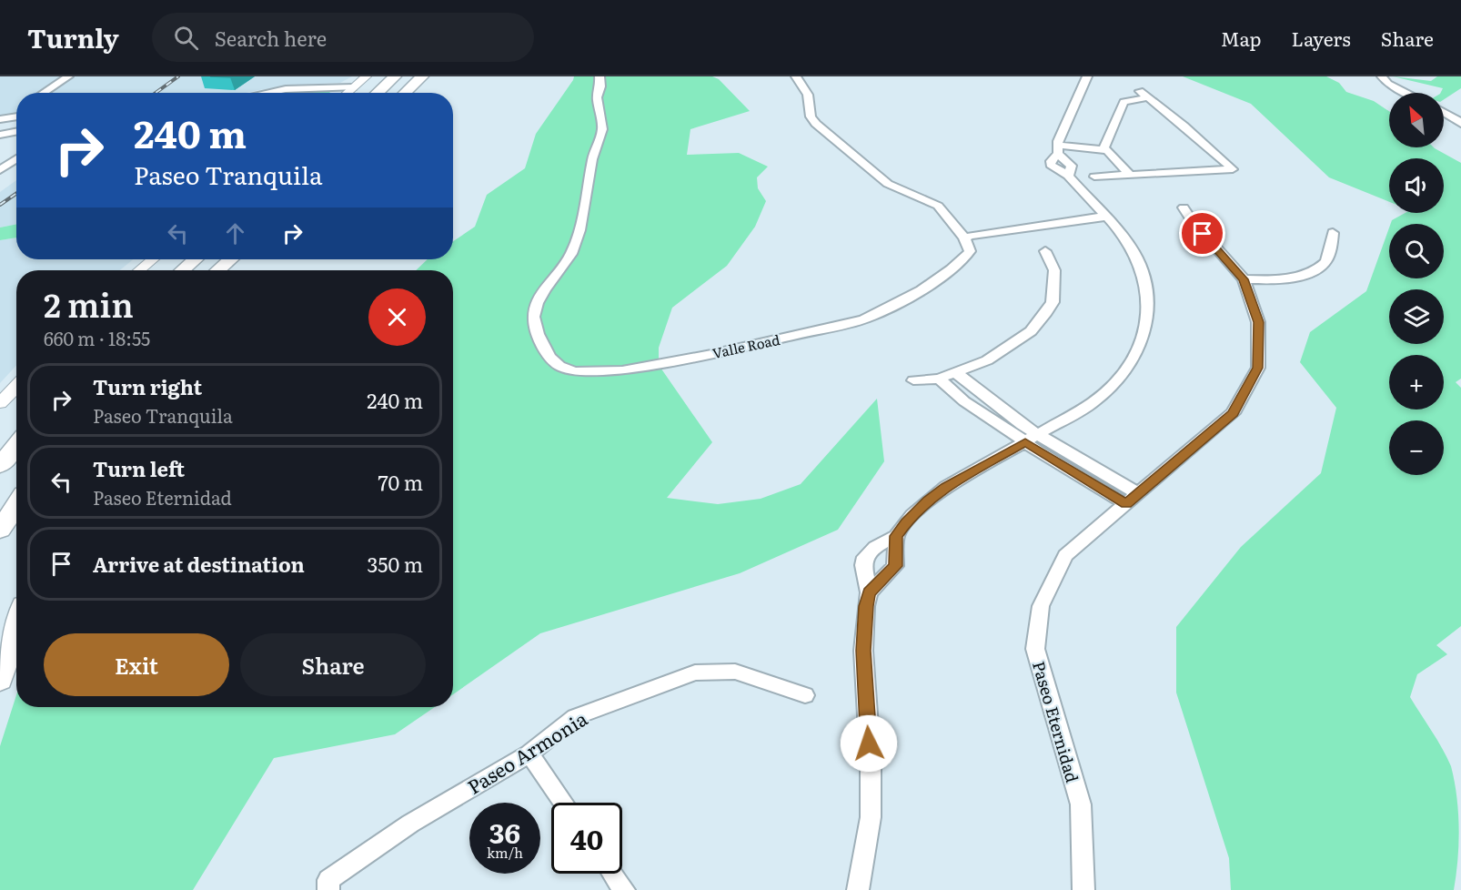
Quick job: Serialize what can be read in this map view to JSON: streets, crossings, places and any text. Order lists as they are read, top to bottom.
{
  "streets": {
    "street": ["Valle Road", "Paseo Eternidad", "Paseo Armonia"]
  },
  "north": "top left",
  "page": {
    "header": "Turnly",
    "search": "Search here",
    "nav": ["Map", "Layers", "Share"],
    "map_buttons": ["+", "−"],
    "turn": ["240 m", "Paseo Tranquila"],
    "heading": ["2 min", "660 m · 18:55"],
    "list": [
      {
        "name": "Turn right",
        "note": "Paseo Tranquila",
        "value": "240 m"
      },
      {
        "name": "Turn left",
        "note": "Paseo Eternidad",
        "value": "70 m"
      },
      {
        "name": "Arrive at destination",
        "value": "350 m"
      }
    ],
    "buttons": ["Exit", "Share"],
    "speed": "36 km/h",
    "limit": "40"
  }
}
